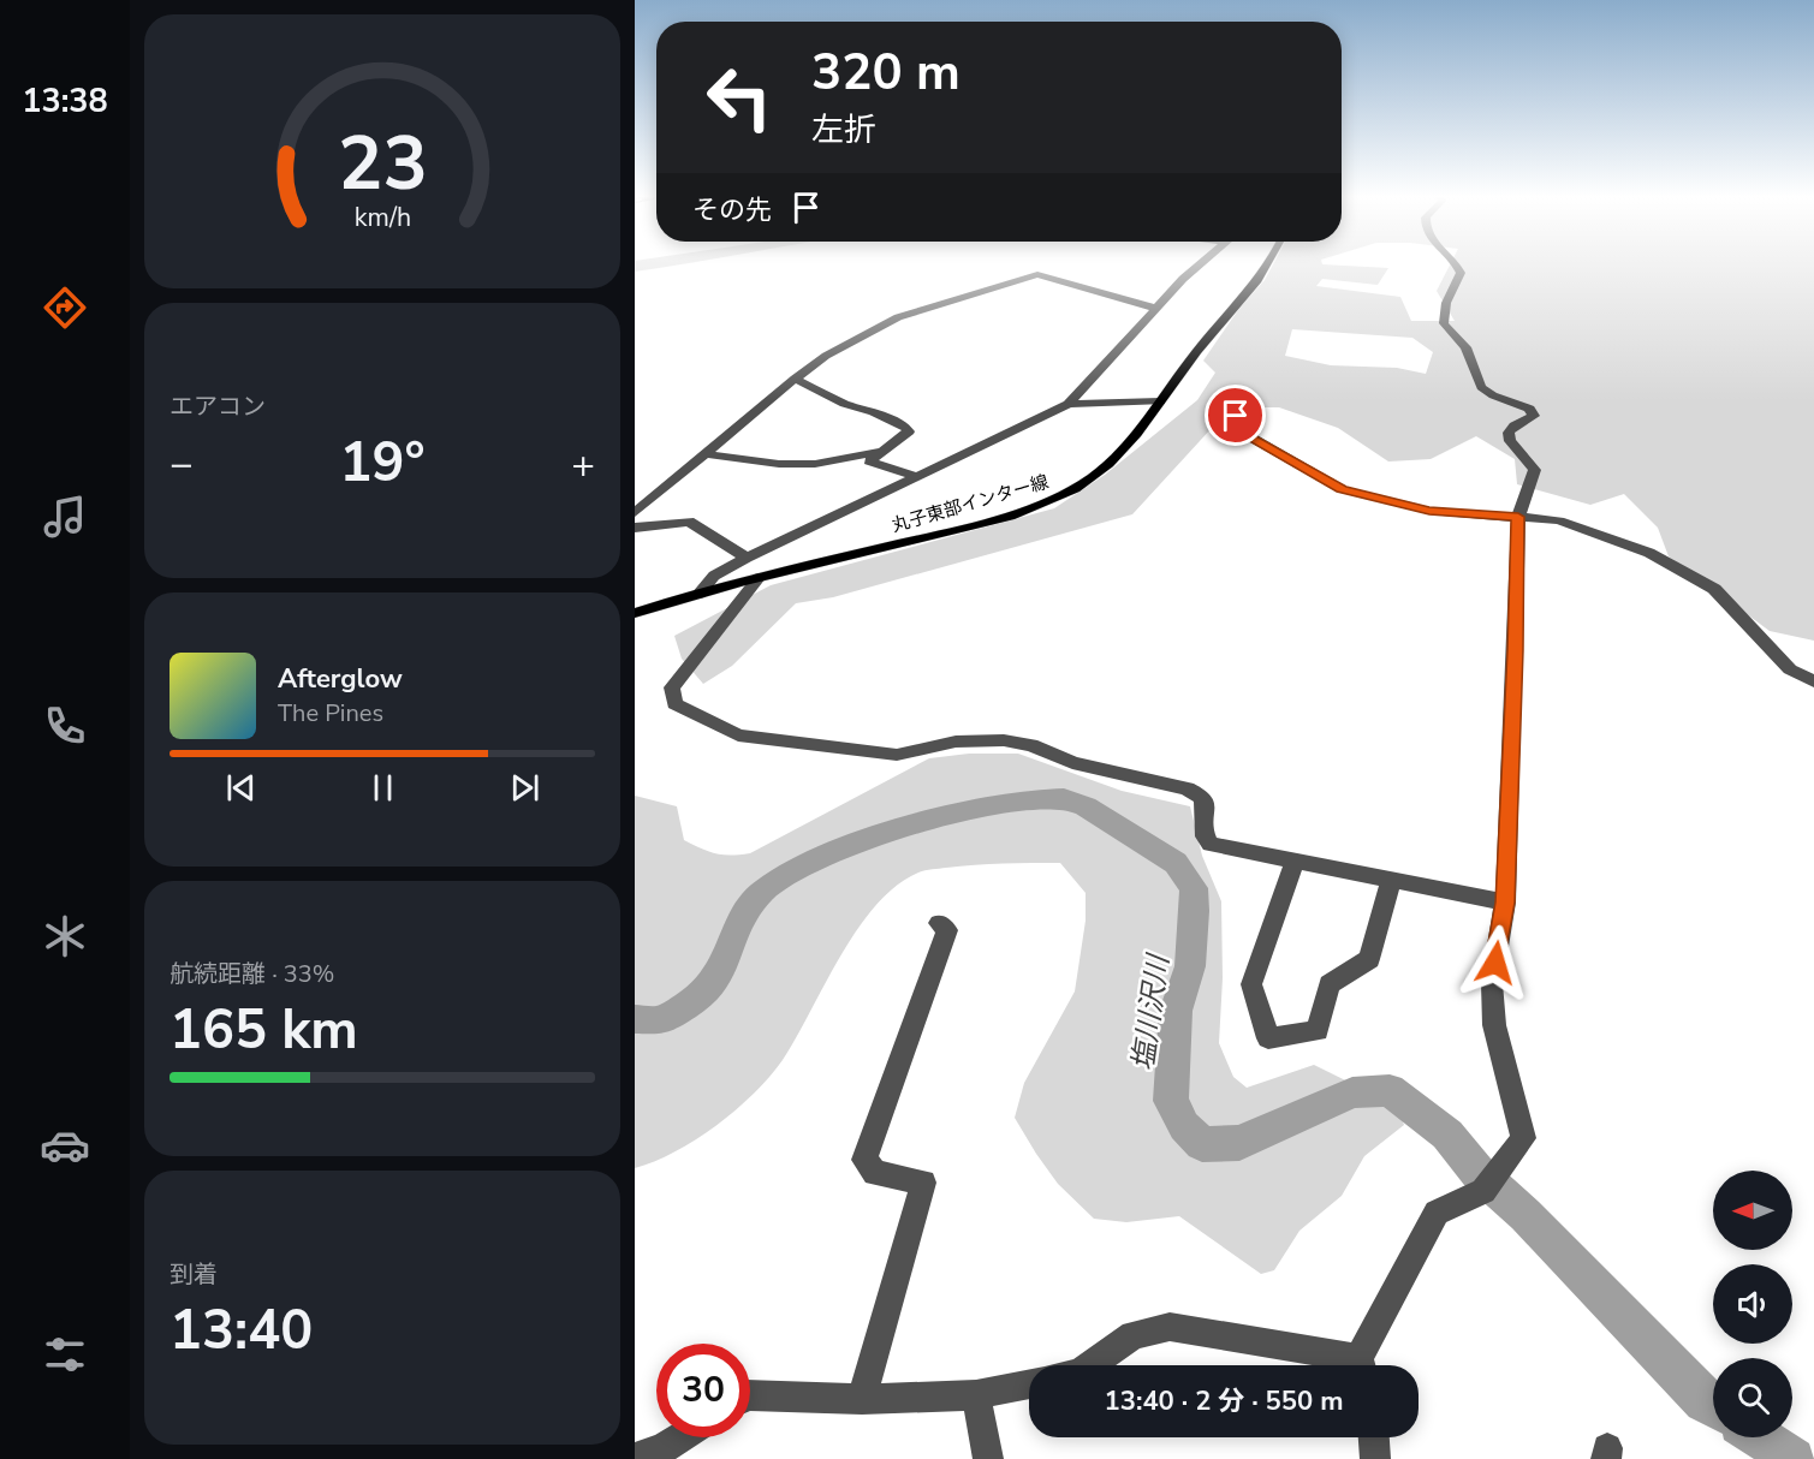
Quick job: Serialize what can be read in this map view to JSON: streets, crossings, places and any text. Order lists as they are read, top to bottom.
{
  "streets": {
    "main road": ["丸子東部インター線"]
  },
  "water": ["塩川沢川"],
  "north": "left",
  "page": {
    "tabs": "13:38",
    "turn": ["320 m", "左折"],
    "then": "その先",
    "tile": [
      "エアコン",
      ["航続距離 · 33%", "165 km"],
      ["到着", "13:40"]
    ],
    "heat": ["−", "19°", "+"],
    "song": ["Afterglow", "The Pines"],
    "limit": "30",
    "trip": "13:40 · 2 分 · 550 m",
    "gauge": ["23", "km/h"]
  }
}
